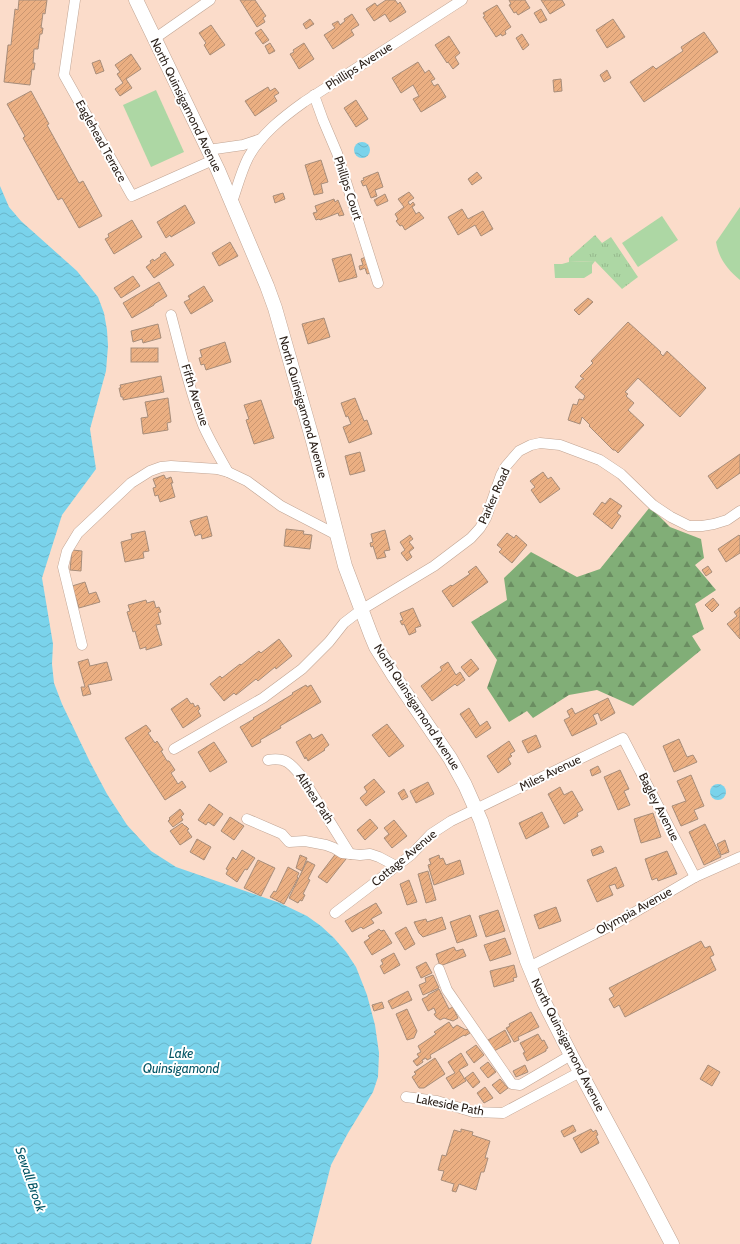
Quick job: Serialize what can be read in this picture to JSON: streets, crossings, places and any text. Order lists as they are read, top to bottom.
{
  "streets": {
    "main road": ["North Quinsigamond Avenue"],
    "street": [
      "Phillips Avenue",
      "Eaglehead Terrace",
      "Phillips Court",
      "Fifth Avenue",
      "Parker Road",
      "Miles Avenue",
      "Althea Path",
      "Bagley Avenue",
      "Cottage Avenue",
      "Olympia Avenue",
      "Lakeside Path"
    ]
  },
  "crossings": [
    ["Phillips Avenue", "North Quinsigamond Avenue"],
    ["Phillips Avenue", "Eaglehead Terrace"],
    ["Phillips Avenue", "Phillips Court"],
    ["North Quinsigamond Avenue", "Eaglehead Terrace"],
    ["North Quinsigamond Avenue", "Parker Road"],
    ["North Quinsigamond Avenue", "Miles Avenue"],
    ["North Quinsigamond Avenue", "Cottage Avenue"],
    ["North Quinsigamond Avenue", "Olympia Avenue"],
    ["North Quinsigamond Avenue", "Lakeside Path"],
    ["Miles Avenue", "Bagley Avenue"],
    ["Miles Avenue", "Cottage Avenue"],
    ["Bagley Avenue", "Olympia Avenue"]
  ],
  "water": ["Lake Quinsigamond", "Sewall Brook"]
}
